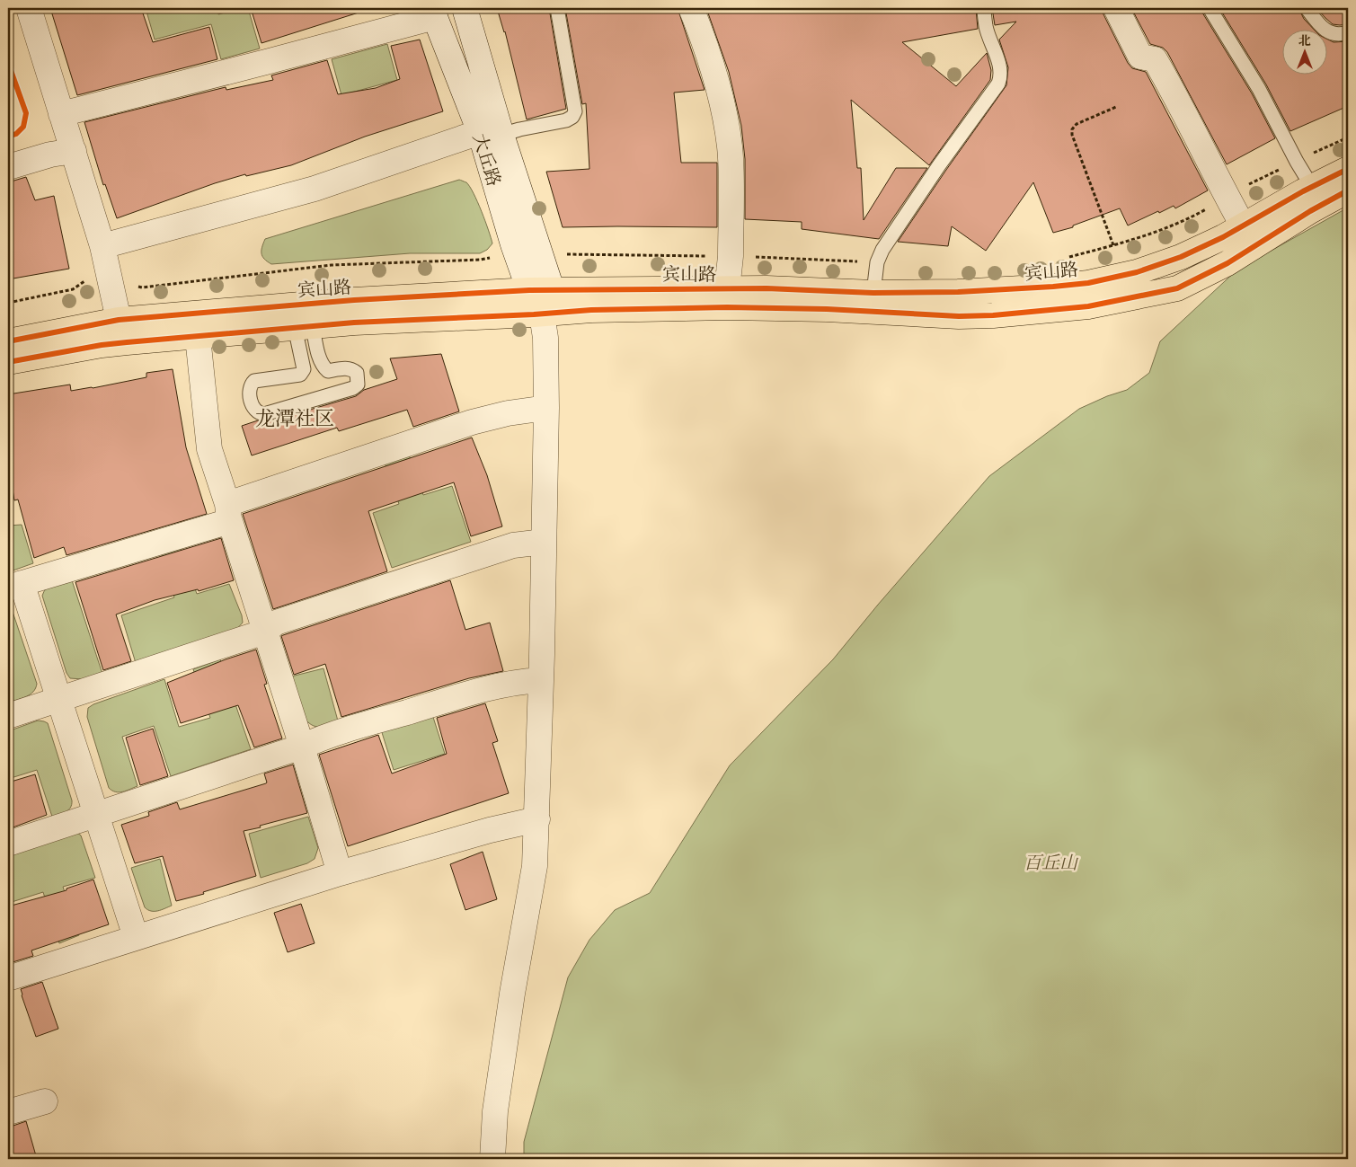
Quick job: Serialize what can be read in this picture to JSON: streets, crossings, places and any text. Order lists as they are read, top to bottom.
{
  "streets": {
    "main road": ["宾山路"],
    "street": ["大丘路"]
  },
  "crossings": [
    ["大丘路", "宾山路"]
  ],
  "districts": ["龙潭社区"],
  "parks": ["百丘山"],
  "north": "top"
}
